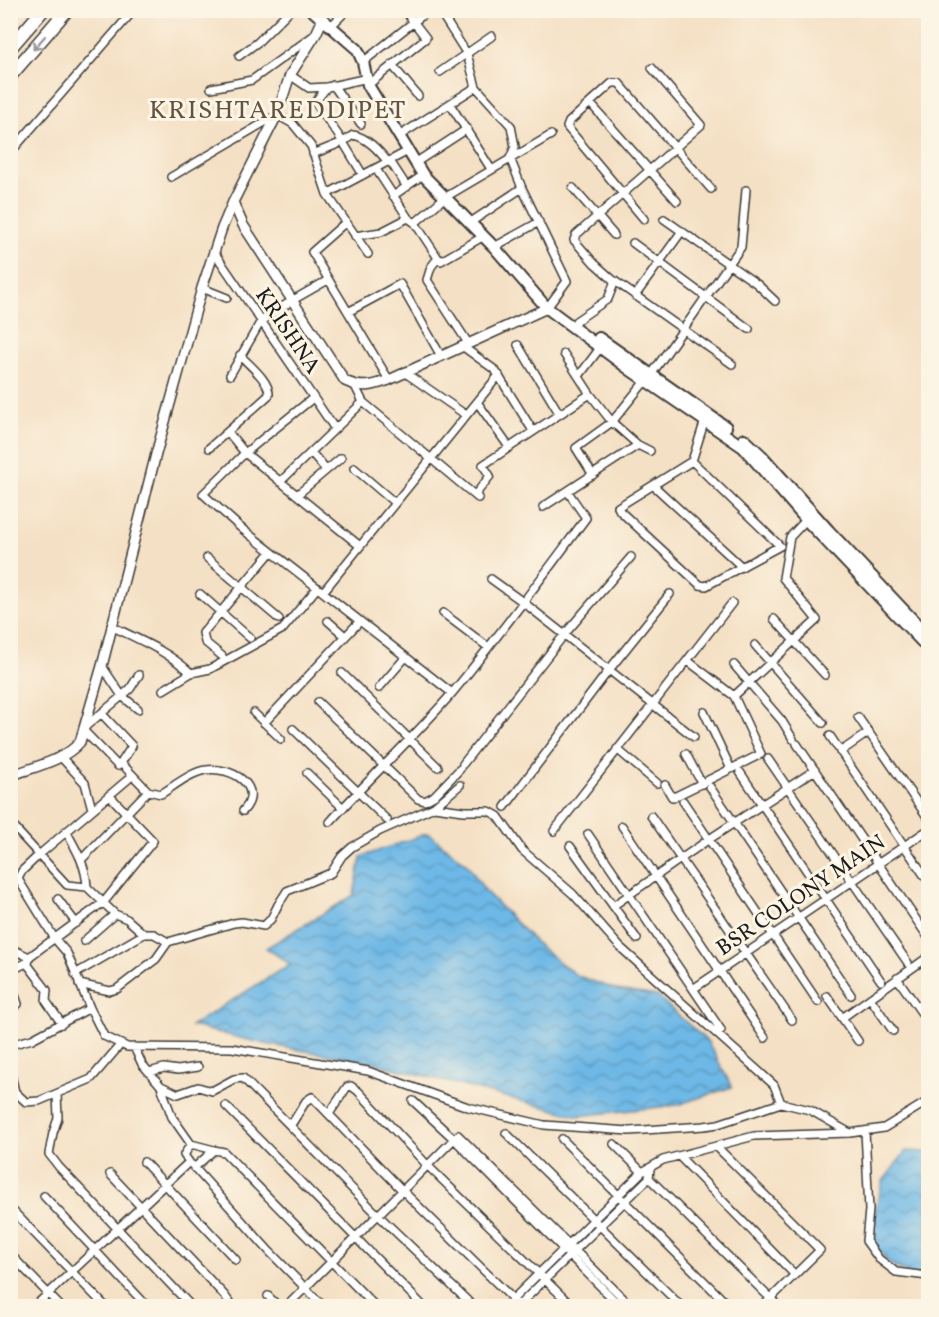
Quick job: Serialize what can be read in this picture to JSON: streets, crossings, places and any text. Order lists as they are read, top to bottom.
{
  "streets": {
    "street": ["KRISHNA", "BSR COLONY MAIN"]
  },
  "districts": ["KRISHTAREDDIPET"]
}
